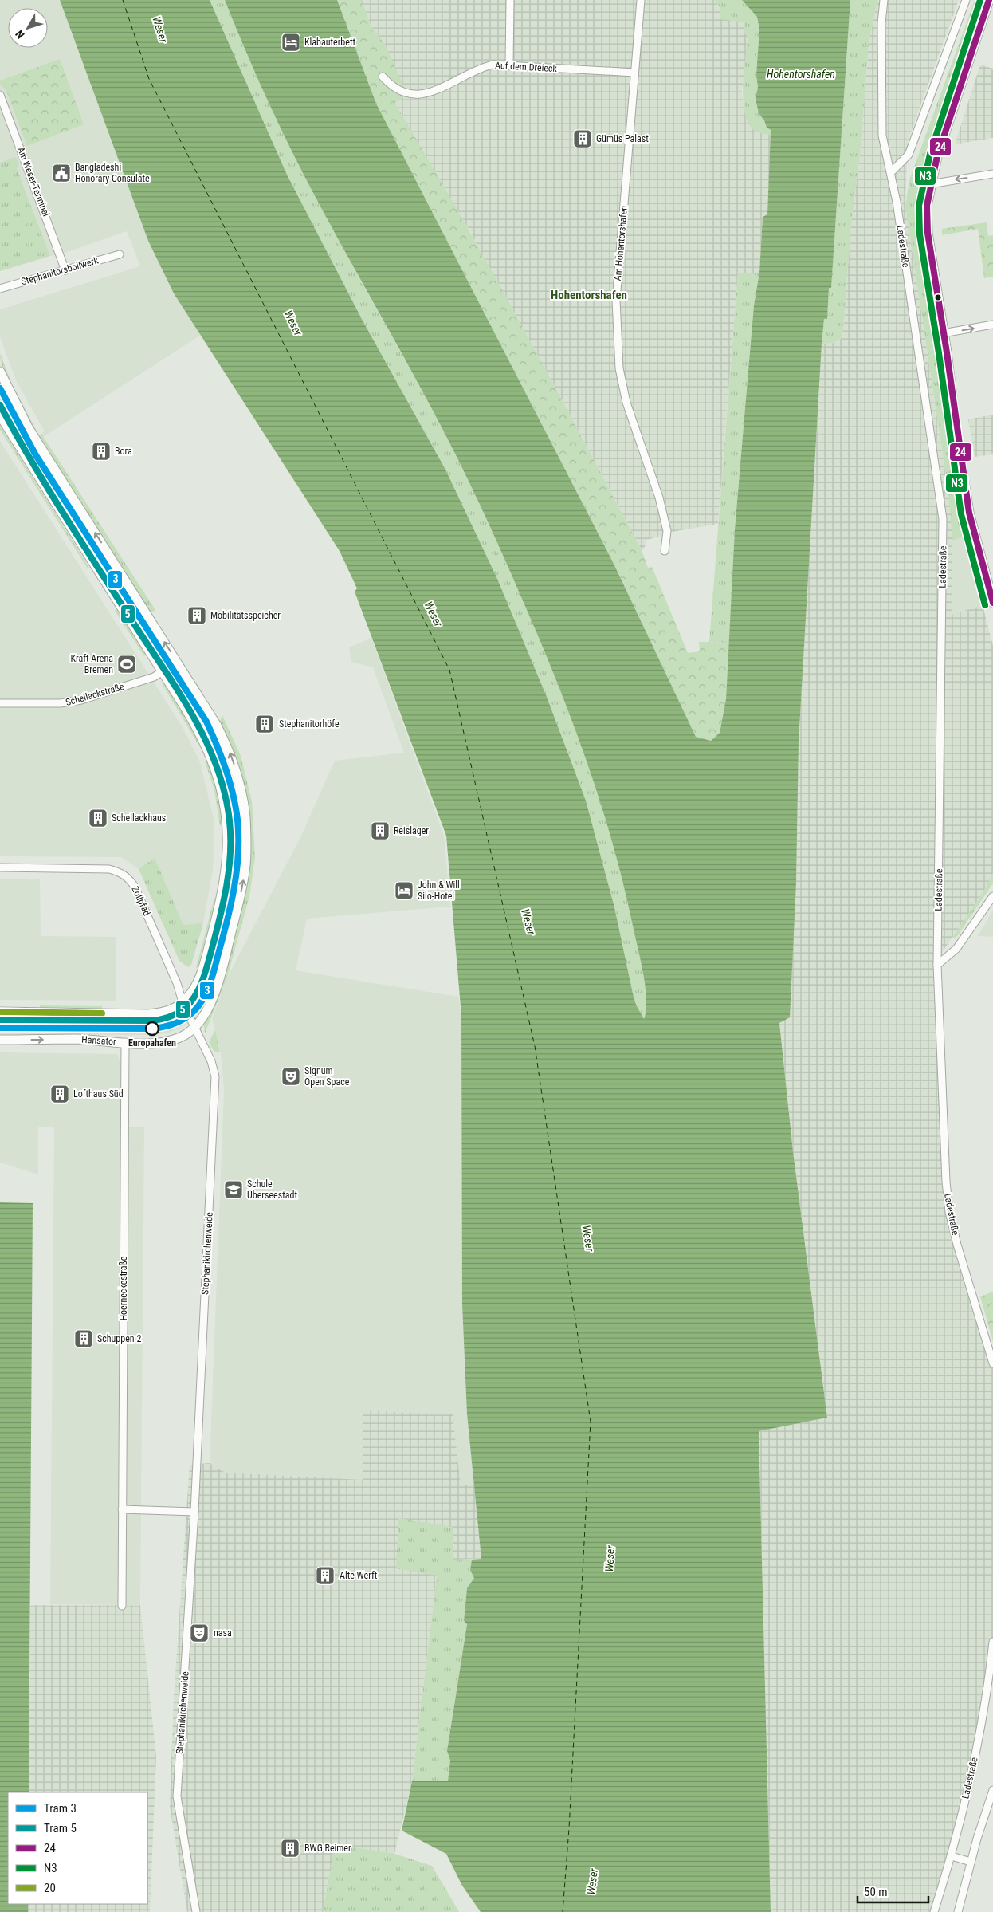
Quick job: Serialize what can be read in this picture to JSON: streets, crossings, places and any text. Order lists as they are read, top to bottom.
{
  "streets": {
    "street": [
      "Auf dem Dreieck",
      "Am Weser-Terminal",
      "Am Hohentorshafen",
      "Ladestraße",
      "Stephanitorsbollwerk",
      "Schellackstraße",
      "Zollpfad",
      "Hansator",
      "Stephanikirchenweide",
      "Hoerneckestraße"
    ]
  },
  "crossings": [
    ["Auf dem Dreieck", "Am Hohentorshafen"],
    ["Am Weser-Terminal", "Stephanitorsbollwerk"],
    ["Zollpfad", "Stephanikirchenweide"],
    ["Hansator", "Stephanikirchenweide"],
    ["Hansator", "Hoerneckestraße"]
  ],
  "districts": ["Hohentorshafen"],
  "water": ["Weser", "Hohentorshafen"],
  "places": {
    "hotel": ["Klabauterbett", "John & Will Silo-Hotel"],
    "building": [
      "Gümüs Palast",
      "Bora",
      "Mobilitätsspeicher",
      "Stephanitorhöfe",
      "Schellackhaus",
      "Reislager",
      "Lofthaus Süd",
      "Schuppen 2",
      "Alte Werft",
      "BWG Reimer"
    ],
    "public building": ["Bangladeshi Honorary Consulate"],
    "sports": ["Kraft Arena Bremen"],
    "other": ["Europahafen"],
    "theatre": ["Signum Open Space", "nasa"],
    "school or university": ["Schule Überseestadt"]
  },
  "lines": [
    "transit line 24",
    "transit line N3",
    "tram line 3",
    "tram line 5",
    "transit line 20"
  ],
  "legend": [
    "Tram 3",
    "Tram 5",
    "24",
    "N3",
    "20"
  ],
  "scale_bar": "50 m",
  "north": "bottom left"
}
